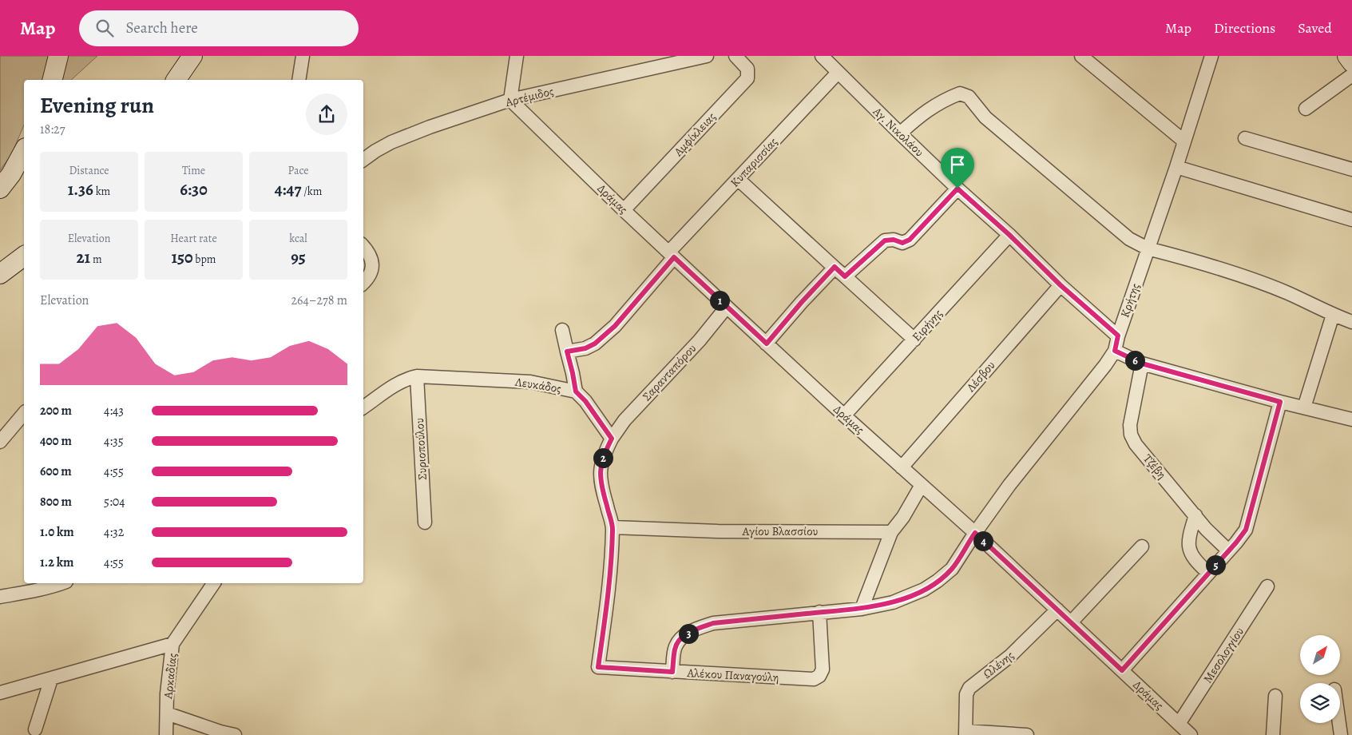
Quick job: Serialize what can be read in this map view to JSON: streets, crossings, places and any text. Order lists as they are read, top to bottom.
{
  "streets": {
    "street": [
      "Αρτέμιδος",
      "Αγ. Νικολάου",
      "Αμφίκλειας",
      "Κυπαρισσίας",
      "Δράμας",
      "Κρήτης",
      "Ειρήνης",
      "Σαρανταπόρου",
      "Λέσβου",
      "Λευκάδος",
      "Συριοπούλου",
      "Τζέβη",
      "Αγίου Βλασσίου",
      "Μεσολογγίου",
      "Ωλένης",
      "Αλέκου Παναγούλη",
      "Αρκαδίας"
    ]
  },
  "crossings": [
    ["Αρτέμιδος", "Δράμας"],
    ["Αγ. Νικολάου", "Κυπαρισσίας"],
    ["Αγ. Νικολάου", "Κρήτης"],
    ["Αγ. Νικολάου", "Ειρήνης"],
    ["Αγ. Νικολάου", "Λέσβου"],
    ["Αμφίκλειας", "Δράμας"],
    ["Κυπαρισσίας", "Δράμας"],
    ["Δράμας", "Κρήτης"],
    ["Δράμας", "Ειρήνης"],
    ["Δράμας", "Σαρανταπόρου"],
    ["Δράμας", "Λέσβου"],
    ["Δράμας", "Μεσολογγίου"],
    ["Δράμας", "Ωλένης"],
    ["Κρήτης", "Αλέκου Παναγούλη"],
    ["Σαρανταπόρου", "Λευκάδος"],
    ["Λευκάδος", "Συριοπούλου"],
    ["Αγίου Βλασσίου", "Αλέκου Παναγούλη"]
  ],
  "north": "top right",
  "page": {
    "header": "Map",
    "search": "Search here",
    "nav": ["Map", "Directions", "Saved"],
    "heading": ["Evening run", "18:27"],
    "stats": [
      ["Distance", "1.36 km"],
      ["Time", "6:30"],
      ["Pace", "4:47 /km"],
      ["Elevation", "21 m"],
      ["Heart rate", "150 bpm"],
      ["kcal", "95"]
    ],
    "chart": ["Elevation", "264–278 m"],
    "pins": [
      "1",
      "6",
      "2",
      "4",
      "5",
      "3"
    ],
    "list": [
      {
        "name": "200 m",
        "note": "4:43"
      },
      {
        "name": "400 m",
        "note": "4:35"
      },
      {
        "name": "600 m",
        "note": "4:55"
      },
      {
        "name": "800 m",
        "note": "5:04"
      },
      {
        "name": "1.0 km",
        "note": "4:32"
      },
      {
        "name": "1.2 km",
        "note": "4:55"
      }
    ]
  }
}
